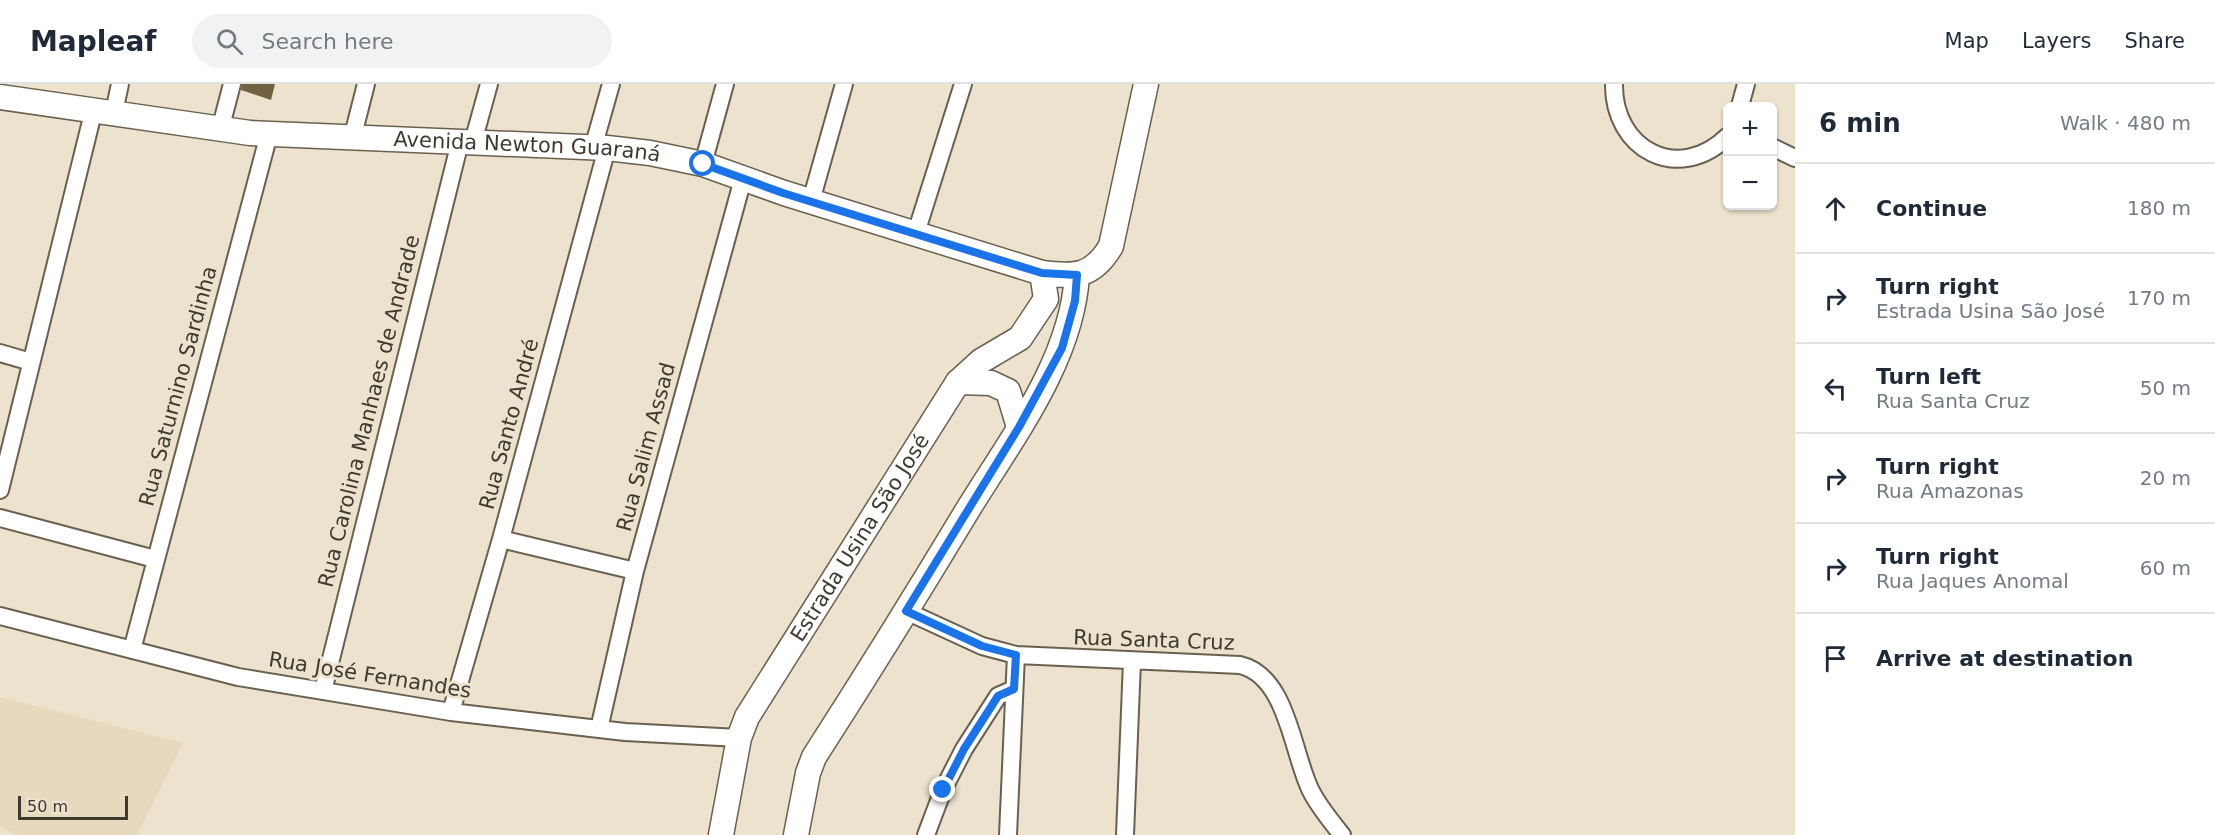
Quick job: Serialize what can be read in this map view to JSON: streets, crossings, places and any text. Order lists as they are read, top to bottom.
{
  "streets": {
    "main road": ["Avenida Newton Guaraná", "Estrada Usina São José"],
    "street": [
      "Rua Saturnino Sardinha",
      "Rua Carolina Manhaes de Andrade",
      "Rua Santo André",
      "Rua Salim Assad",
      "Rua Santa Cruz",
      "Rua José Fernandes"
    ]
  },
  "crossings": [
    ["Avenida Newton Guaraná", "Rua Saturnino Sardinha"],
    ["Avenida Newton Guaraná", "Rua Carolina Manhaes de Andrade"],
    ["Avenida Newton Guaraná", "Rua Santo André"],
    ["Avenida Newton Guaraná", "Rua Salim Assad"],
    ["Avenida Newton Guaraná", "Estrada Usina São José"],
    ["Rua Saturnino Sardinha", "Rua José Fernandes"],
    ["Rua Carolina Manhaes de Andrade", "Rua José Fernandes"],
    ["Rua Santo André", "Rua José Fernandes"],
    ["Rua Salim Assad", "Rua José Fernandes"],
    ["Estrada Usina São José", "Rua José Fernandes"]
  ],
  "scale_bar": "50 m",
  "page": {
    "header": "Mapleaf",
    "search": "Search here",
    "nav": ["Map", "Layers", "Share"],
    "heading": ["6 min", "Walk · 480 m"],
    "map_buttons": ["+", "−"],
    "list": [
      ["Continue", "180 m"],
      ["Turn right", "Estrada Usina São José", "170 m"],
      ["Turn left", "Rua Santa Cruz", "50 m"],
      ["Turn right", "Rua Amazonas", "20 m"],
      ["Turn right", "Rua Jaques Anomal", "60 m"],
      "Arrive at destination"
    ],
    "scale": "50 m"
  }
}
